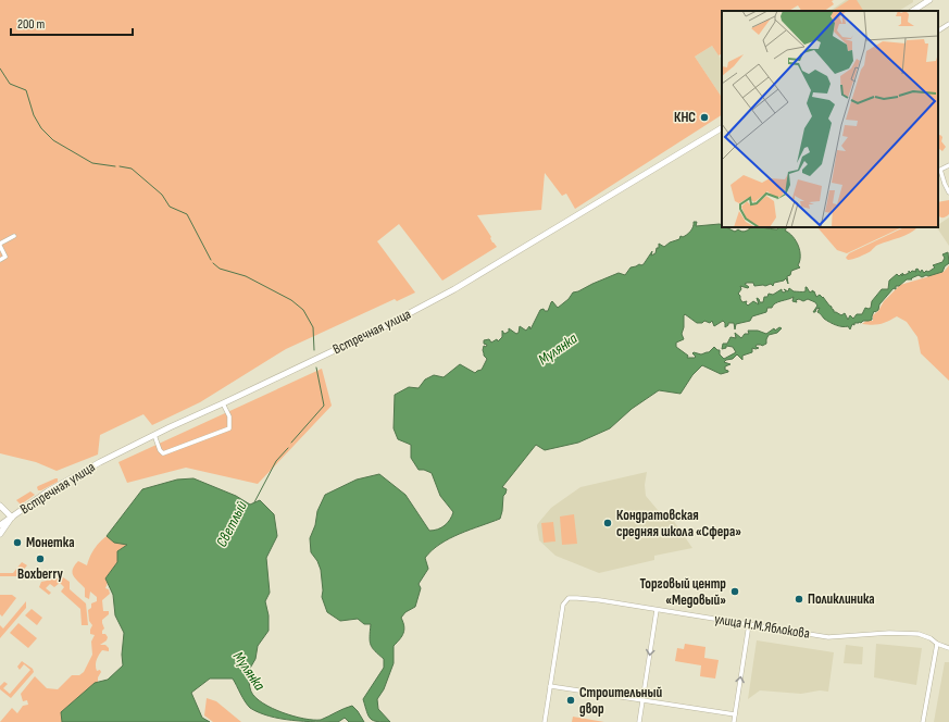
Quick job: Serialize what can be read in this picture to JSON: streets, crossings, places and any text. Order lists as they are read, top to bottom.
{
  "streets": {
    "main road": ["Встречная улица"],
    "street": ["улица Н.М.Яблокова"]
  },
  "water": ["Мулянка", "Светлый"],
  "places": [
    "КНС",
    "Кондратовская средняя школа «Сфера»",
    "Монетка",
    "Boxberry",
    "Торговый центр «Медовый»",
    "Поликлиника",
    "Строительный двор"
  ],
  "scale_bar": "200 m"
}
